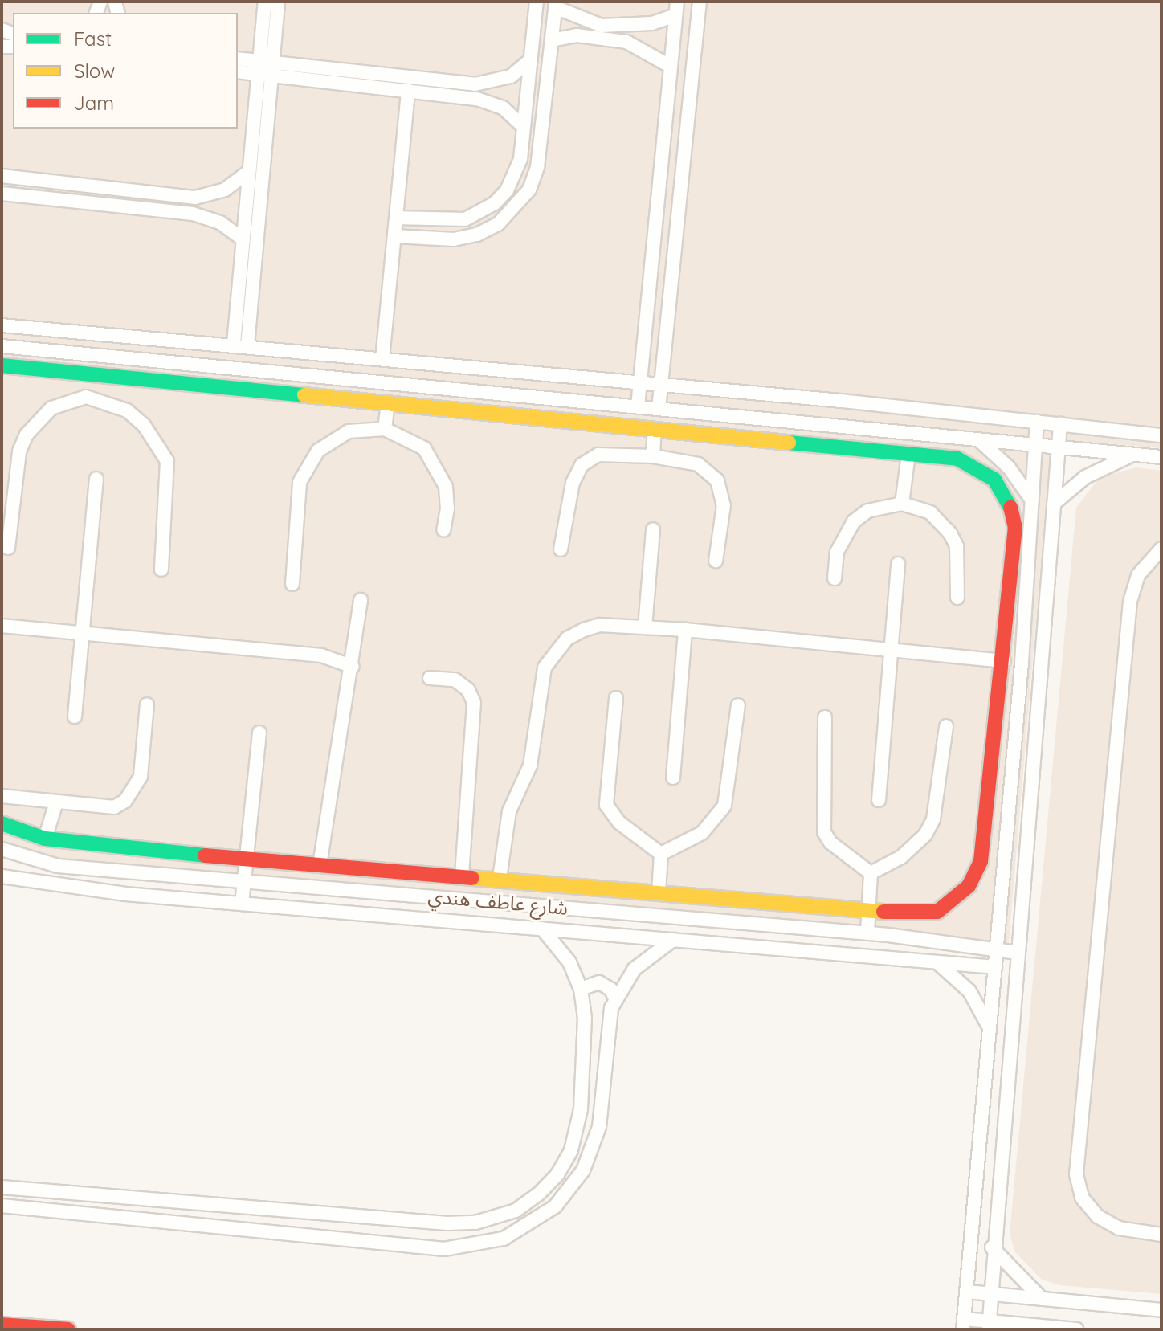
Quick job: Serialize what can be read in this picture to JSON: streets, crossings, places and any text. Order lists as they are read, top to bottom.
{
  "streets": {
    "street": ["شارع عاطف هندي"]
  },
  "legend": ["Fast", "Slow", "Jam"]
}
